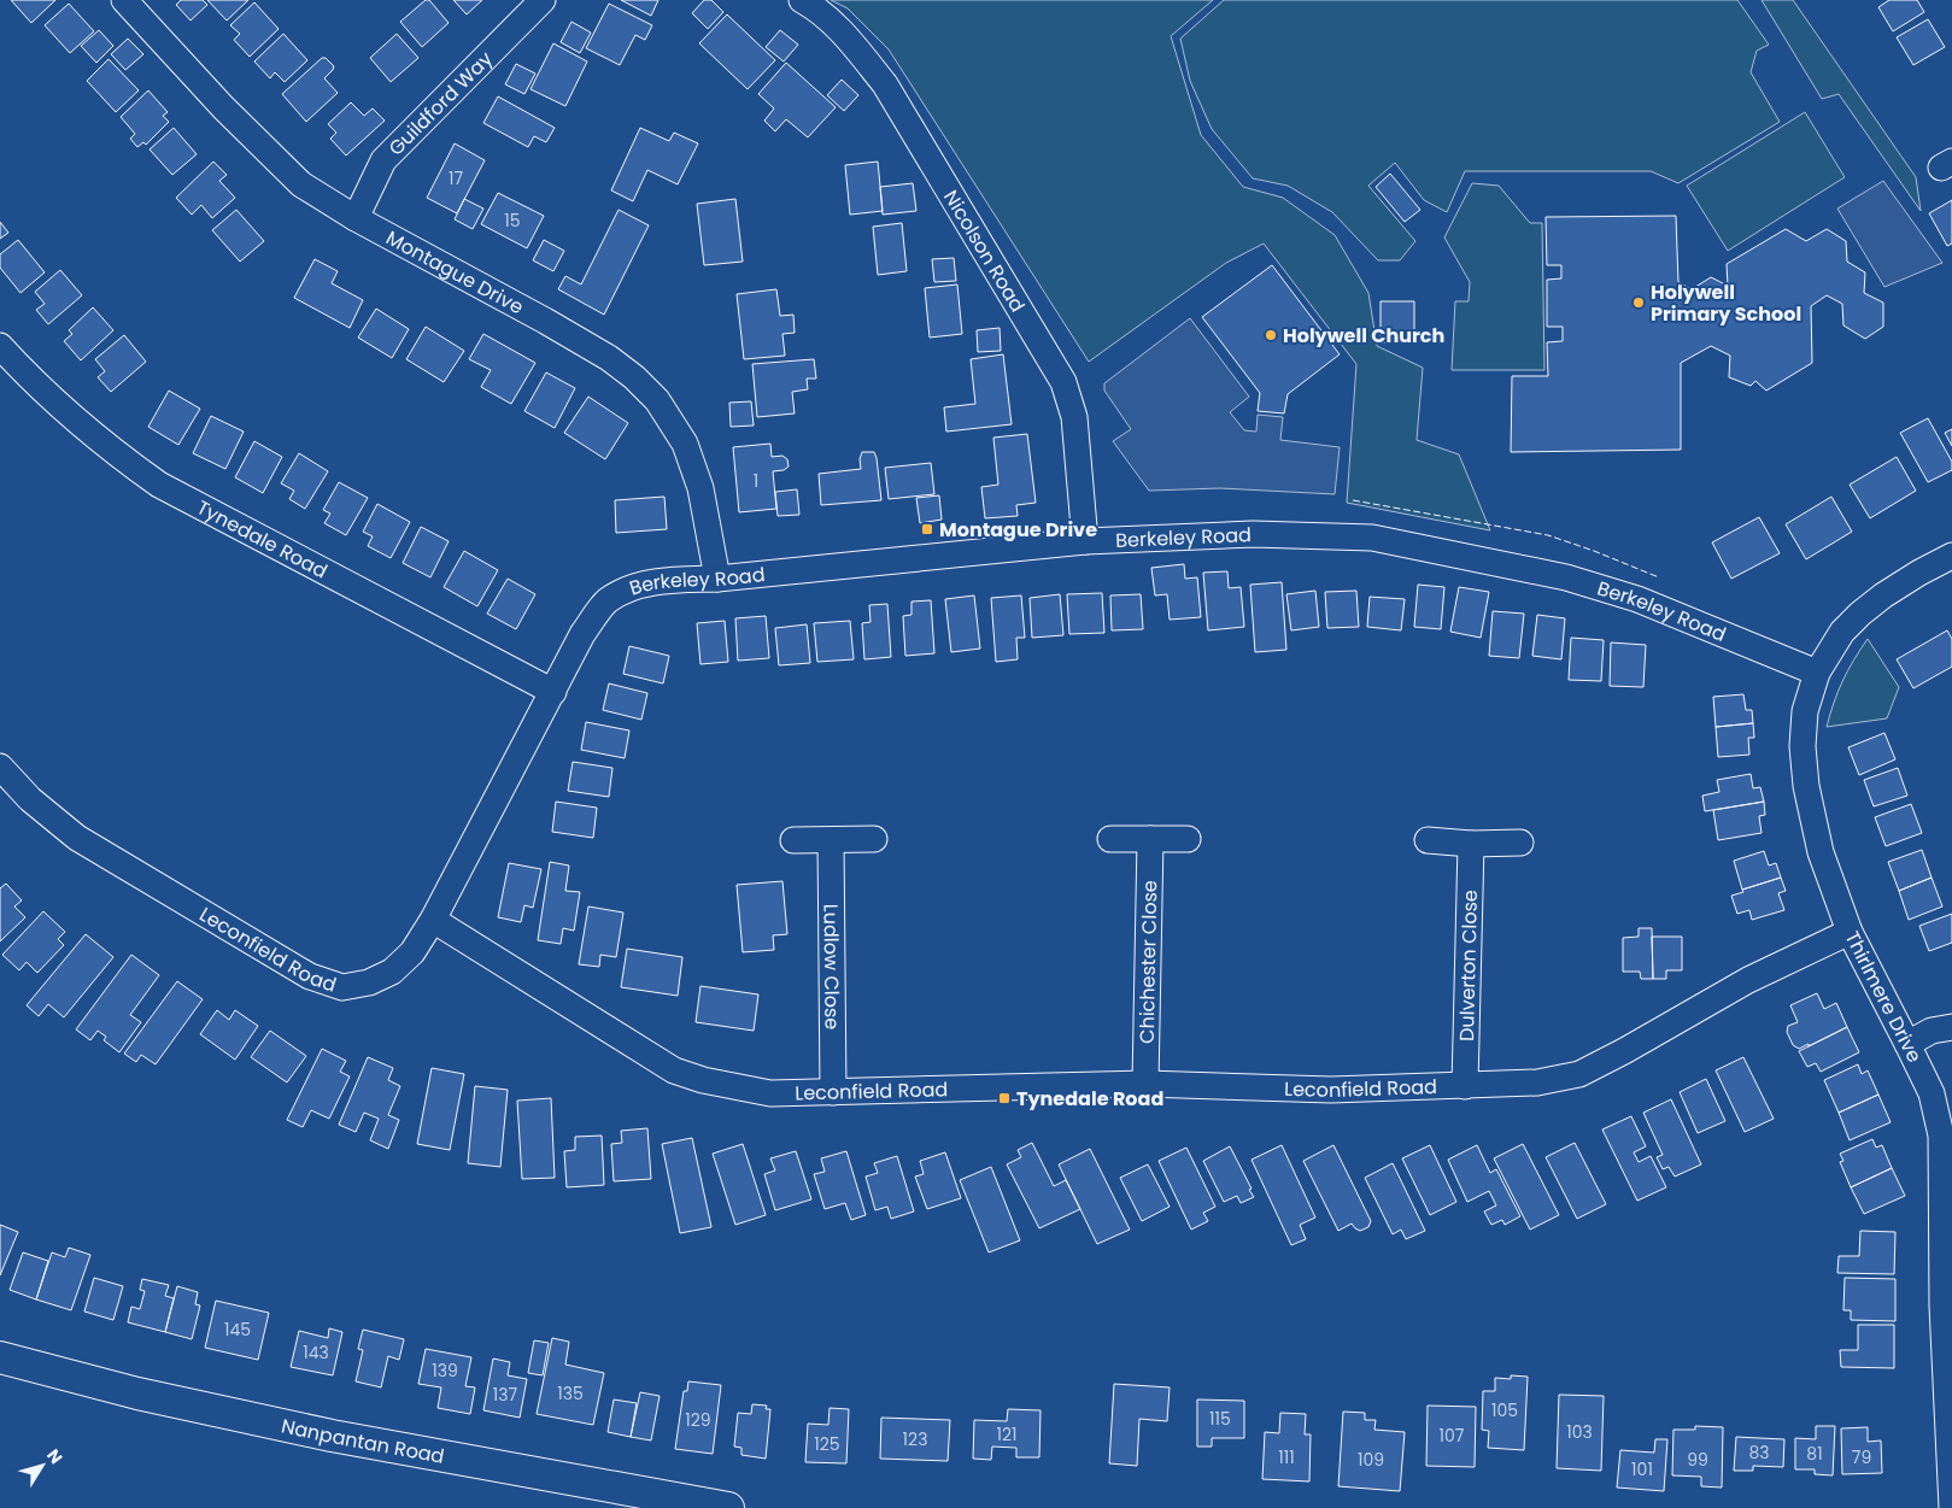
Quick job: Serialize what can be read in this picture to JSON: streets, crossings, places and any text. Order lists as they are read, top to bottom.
{
  "streets": {
    "street": [
      "Guildford Way",
      "Nicolson Road",
      "Montague Drive",
      "Berkeley Road",
      "Tynedale Road",
      "Leconfield Road",
      "Chichester Close",
      "Dulverton Close",
      "Ludlow Close",
      "Thirlmere Drive",
      "Nanpantan Road"
    ]
  },
  "crossings": [
    ["Guildford Way", "Montague Drive"],
    ["Nicolson Road", "Berkeley Road"],
    ["Montague Drive", "Berkeley Road"],
    ["Berkeley Road", "Tynedale Road"],
    ["Berkeley Road", "Leconfield Road"],
    ["Berkeley Road", "Thirlmere Drive"],
    ["Leconfield Road", "Chichester Close"],
    ["Leconfield Road", "Dulverton Close"],
    ["Leconfield Road", "Ludlow Close"],
    ["Leconfield Road", "Thirlmere Drive"]
  ],
  "places": {
    "other": ["Holywell Primary School", "Holywell Church"],
    "transit": ["Montague Drive", "Tynedale Road"]
  },
  "house_numbers": [
    "17",
    "15",
    "1",
    "145",
    "143",
    "139",
    "135",
    "137",
    "105",
    "115",
    "129",
    "103",
    "121",
    "107",
    "123",
    "125",
    "83",
    "81",
    "111",
    "79",
    "109",
    "99",
    "101"
  ],
  "north": "top right"
}
